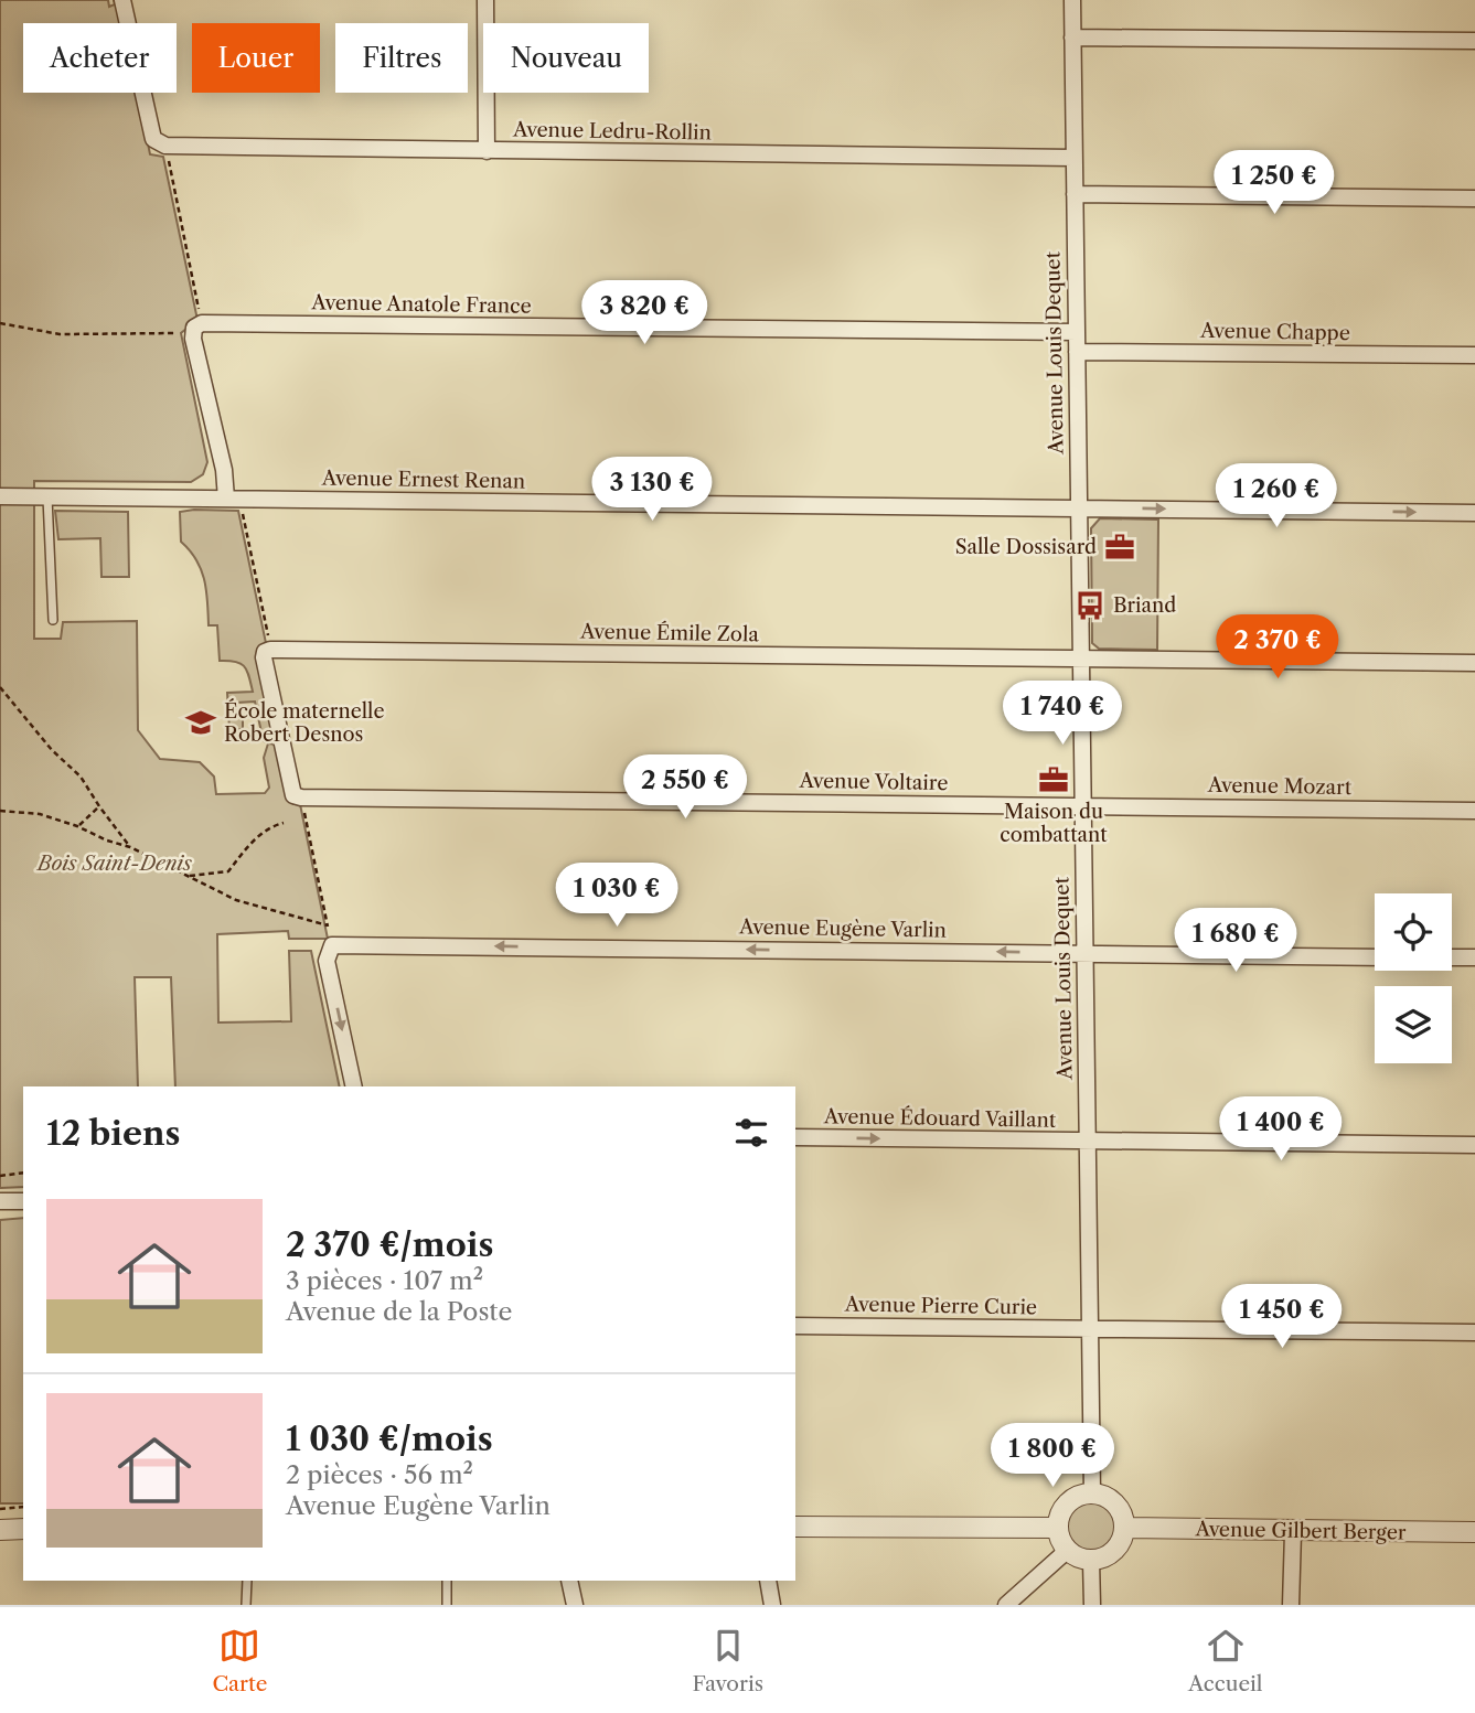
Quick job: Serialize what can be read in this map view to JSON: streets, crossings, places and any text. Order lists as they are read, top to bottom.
{
  "streets": {
    "street": [
      "Avenue Ledru-Rollin",
      "Avenue Anatole France",
      "Avenue Chappe",
      "Avenue Louis Dequet",
      "Avenue Ernest Renan",
      "Avenue Émile Zola",
      "Avenue Voltaire",
      "Avenue Mozart",
      "Avenue Eugène Varlin",
      "Avenue Édouard Vaillant",
      "Avenue Pierre Curie",
      "Avenue Gilbert Berger"
    ]
  },
  "crossings": [
    ["Avenue Ledru-Rollin", "Avenue Louis Dequet"],
    ["Avenue Anatole France", "Avenue Louis Dequet"],
    ["Avenue Chappe", "Avenue Louis Dequet"],
    ["Avenue Louis Dequet", "Avenue Ernest Renan"],
    ["Avenue Louis Dequet", "Avenue Émile Zola"],
    ["Avenue Louis Dequet", "Avenue Voltaire"],
    ["Avenue Louis Dequet", "Avenue Mozart"],
    ["Avenue Louis Dequet", "Avenue Eugène Varlin"],
    ["Avenue Louis Dequet", "Avenue Édouard Vaillant"],
    ["Avenue Louis Dequet", "Avenue Pierre Curie"],
    ["Avenue Louis Dequet", "Avenue Gilbert Berger"],
    ["Avenue Voltaire", "Avenue Mozart"]
  ],
  "one_way": ["Avenue Eugène Varlin", "Avenue Édouard Vaillant"],
  "parks": ["Bois Saint-Denis"],
  "places": {
    "office": ["Salle Dossisard", "Maison du combattant"],
    "bus stop": ["Briand"],
    "school or university": ["École maternelle Robert Desnos"]
  },
  "page": {
    "chip": [
      "Acheter",
      "Louer",
      "Filtres",
      "Nouveau"
    ],
    "price": [
      "1 250 €",
      "3 820 €",
      "3 130 €",
      "1 260 €",
      "2 370 €",
      "1 740 €",
      "2 550 €",
      "1 030 €",
      "1 680 €",
      "1 400 €",
      "1 450 €",
      "1 800 €"
    ],
    "heading": "12 biens",
    "list": [
      {
        "name": "2 370 €/mois",
        "note": "3 pièces · 107 m² · Avenue de la Poste"
      },
      {
        "name": "1 030 €/mois",
        "note": "2 pièces · 56 m² · Avenue Eugène Varlin"
      }
    ],
    "tabs": ["Carte", "Favoris", "Accueil"]
  }
}
